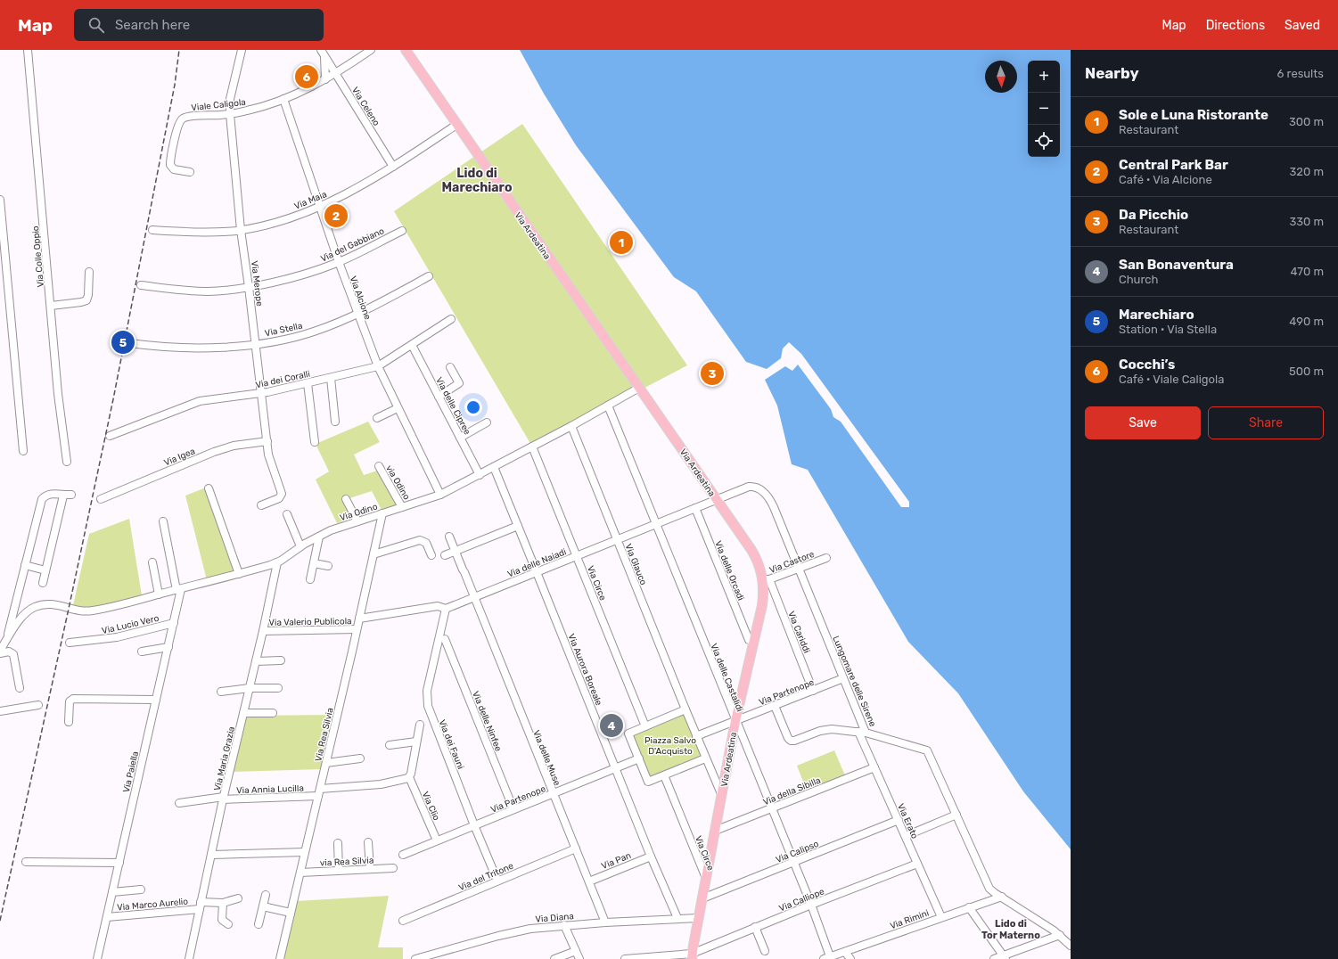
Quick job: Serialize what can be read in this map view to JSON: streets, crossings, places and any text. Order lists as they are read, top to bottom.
{
  "streets": {
    "main road": ["Via Ardeatina"],
    "street": [
      "Viale Caligola",
      "Via Celeno",
      "Via Maia",
      "Via del Gabbiano",
      "Via Colle Oppio",
      "Via Merope",
      "Via Alcione",
      "Via Stella",
      "Via dei Coralli",
      "Via delle Cipree",
      "Via Igea",
      "via Odino",
      "Via Odino",
      "Via Castore",
      "Via delle Naiadi",
      "Via Glauco",
      "Via delle Orcadi",
      "Via Circe",
      "Via Valerio Publicola",
      "Via Lucio Vero",
      "Via Cariddi",
      "Via Aurora Boreale",
      "Via delle Castalidi",
      "Lungomare delle Sirene",
      "Via Partenope",
      "Via delle Ninfee",
      "Via Rea Silvia",
      "Via dei Fauni",
      "Via delle Muse",
      "Via Maria Grazia",
      "Via Paiella",
      "Via Annia Lucilla",
      "Via della Sibilla",
      "Via Clio",
      "Via Erato",
      "Via Calipso",
      "Via Pan",
      "via Rea Silvia",
      "Via del Tritone",
      "Via Calliope",
      "Via Marco Aurelio",
      "Via Diana",
      "Via Rimini"
    ]
  },
  "crossings": [
    ["Viale Caligola", "Via Celeno"],
    ["Viale Caligola", "Via Merope"],
    ["Viale Caligola", "Via Alcione"],
    ["Via Celeno", "Via Maia"],
    ["Via Maia", "Via Ardeatina"],
    ["Via Maia", "Via Merope"],
    ["Via Maia", "Via Alcione"],
    ["Via Ardeatina", "Via Odino"],
    ["Via Ardeatina", "Via Castore"],
    ["Via Ardeatina", "Via delle Naiadi"],
    ["Via Ardeatina", "Via Circe"],
    ["Via Ardeatina", "Via Cariddi"],
    ["Via Ardeatina", "Via delle Castalidi"],
    ["Via Ardeatina", "Lungomare delle Sirene"],
    ["Via Ardeatina", "Via Partenope"],
    ["Via Ardeatina", "Via della Sibilla"],
    ["Via Ardeatina", "Via Calipso"],
    ["Via Ardeatina", "Via Calliope"],
    ["Via Ardeatina", "Via Diana"],
    ["Via del Gabbiano", "Via Merope"],
    ["Via del Gabbiano", "Via Alcione"],
    ["Via Merope", "Via Stella"],
    ["Via Merope", "Via dei Coralli"],
    ["Via Merope", "Via Igea"],
    ["Via Alcione", "Via Stella"],
    ["Via Alcione", "Via dei Coralli"],
    ["Via Alcione", "Via Odino"],
    ["Via dei Coralli", "Via delle Cipree"],
    ["Via delle Cipree", "Via Odino"],
    ["via Odino", "Via Odino"],
    ["Via Odino", "Via Glauco"],
    ["Via Odino", "Via Circe"],
    ["Via Odino", "Via Aurora Boreale"],
    ["Via Odino", "Via delle Castalidi"],
    ["Via Odino", "Via Rea Silvia"],
    ["Via Odino", "Via Maria Grazia"],
    ["Via Odino", "Via Paiella"],
    ["Via Castore", "Via Cariddi"],
    ["Via Castore", "Lungomare delle Sirene"],
    ["Via delle Naiadi", "Via Glauco"],
    ["Via delle Naiadi", "Via delle Orcadi"],
    ["Via delle Naiadi", "Via Circe"],
    ["Via delle Naiadi", "Via Aurora Boreale"],
    ["Via delle Naiadi", "Via delle Castalidi"],
    ["Via delle Naiadi", "Lungomare delle Sirene"],
    ["Via delle Naiadi", "Via Rea Silvia"],
    ["Via delle Naiadi", "Via dei Fauni"],
    ["Via delle Naiadi", "Via delle Muse"],
    ["Via Valerio Publicola", "Via Rea Silvia"],
    ["Via Valerio Publicola", "Via Maria Grazia"],
    ["Via Lucio Vero", "Via Paiella"],
    ["Via Cariddi", "Via Partenope"],
    ["Via Aurora Boreale", "Via Partenope"],
    ["Via Aurora Boreale", "Via Pan"],
    ["Via Aurora Boreale", "Via Diana"],
    ["Via delle Castalidi", "Via Partenope"],
    ["Via delle Castalidi", "Via della Sibilla"],
    ["Via delle Castalidi", "Via Calipso"],
    ["Via delle Castalidi", "Via Calliope"],
    ["Via delle Castalidi", "Via Rimini"],
    ["Lungomare delle Sirene", "Via Partenope"],
    ["Lungomare delle Sirene", "Via Erato"],
    ["Lungomare delle Sirene", "Via Rimini"],
    ["Via Partenope", "Via delle Ninfee"],
    ["Via Partenope", "Via dei Fauni"],
    ["Via Partenope", "Via delle Muse"],
    ["Via Partenope", "Via Clio"],
    ["Via Rea Silvia", "Via Annia Lucilla"],
    ["Via Rea Silvia", "via Rea Silvia"],
    ["Via dei Fauni", "Via del Tritone"],
    ["Via delle Muse", "Via Pan"],
    ["Via delle Muse", "Via del Tritone"],
    ["Via delle Muse", "Via Diana"],
    ["Via Maria Grazia", "Via Annia Lucilla"],
    ["Via Maria Grazia", "Via Marco Aurelio"],
    ["Via Paiella", "Via Marco Aurelio"],
    ["Via della Sibilla", "Via Erato"],
    ["Via Erato", "Via Calipso"],
    ["Via Erato", "Via Calliope"],
    ["Via Erato", "Via Rimini"]
  ],
  "districts": ["Lido di Marechiaro", "Lido di Tor Materno"],
  "parks": ["Piazza Salvo D'Acquisto"],
  "north": "bottom",
  "page": {
    "header": "Map",
    "search": "Search here",
    "nav": ["Map", "Directions", "Saved"],
    "heading": ["Nearby", "6 results"],
    "map_buttons": ["+", "−"],
    "pins": [
      "6",
      "2",
      "1",
      "5",
      "3",
      "4"
    ],
    "list": [
      {
        "mark": "1",
        "name": "Sole e Luna Ristorante",
        "note": "Restaurant",
        "value": "300 m"
      },
      {
        "mark": "2",
        "name": "Central Park Bar",
        "note": "Café · Via Alcione",
        "value": "320 m"
      },
      {
        "mark": "3",
        "name": "Da Picchio",
        "note": "Restaurant",
        "value": "330 m"
      },
      {
        "mark": "4",
        "name": "San Bonaventura",
        "note": "Church",
        "value": "470 m"
      },
      {
        "mark": "5",
        "name": "Marechiaro",
        "note": "Station · Via Stella",
        "value": "490 m"
      },
      {
        "mark": "6",
        "name": "Cocchi’s",
        "note": "Café · Viale Caligola",
        "value": "500 m"
      }
    ],
    "buttons": ["Save", "Share"]
  }
}
